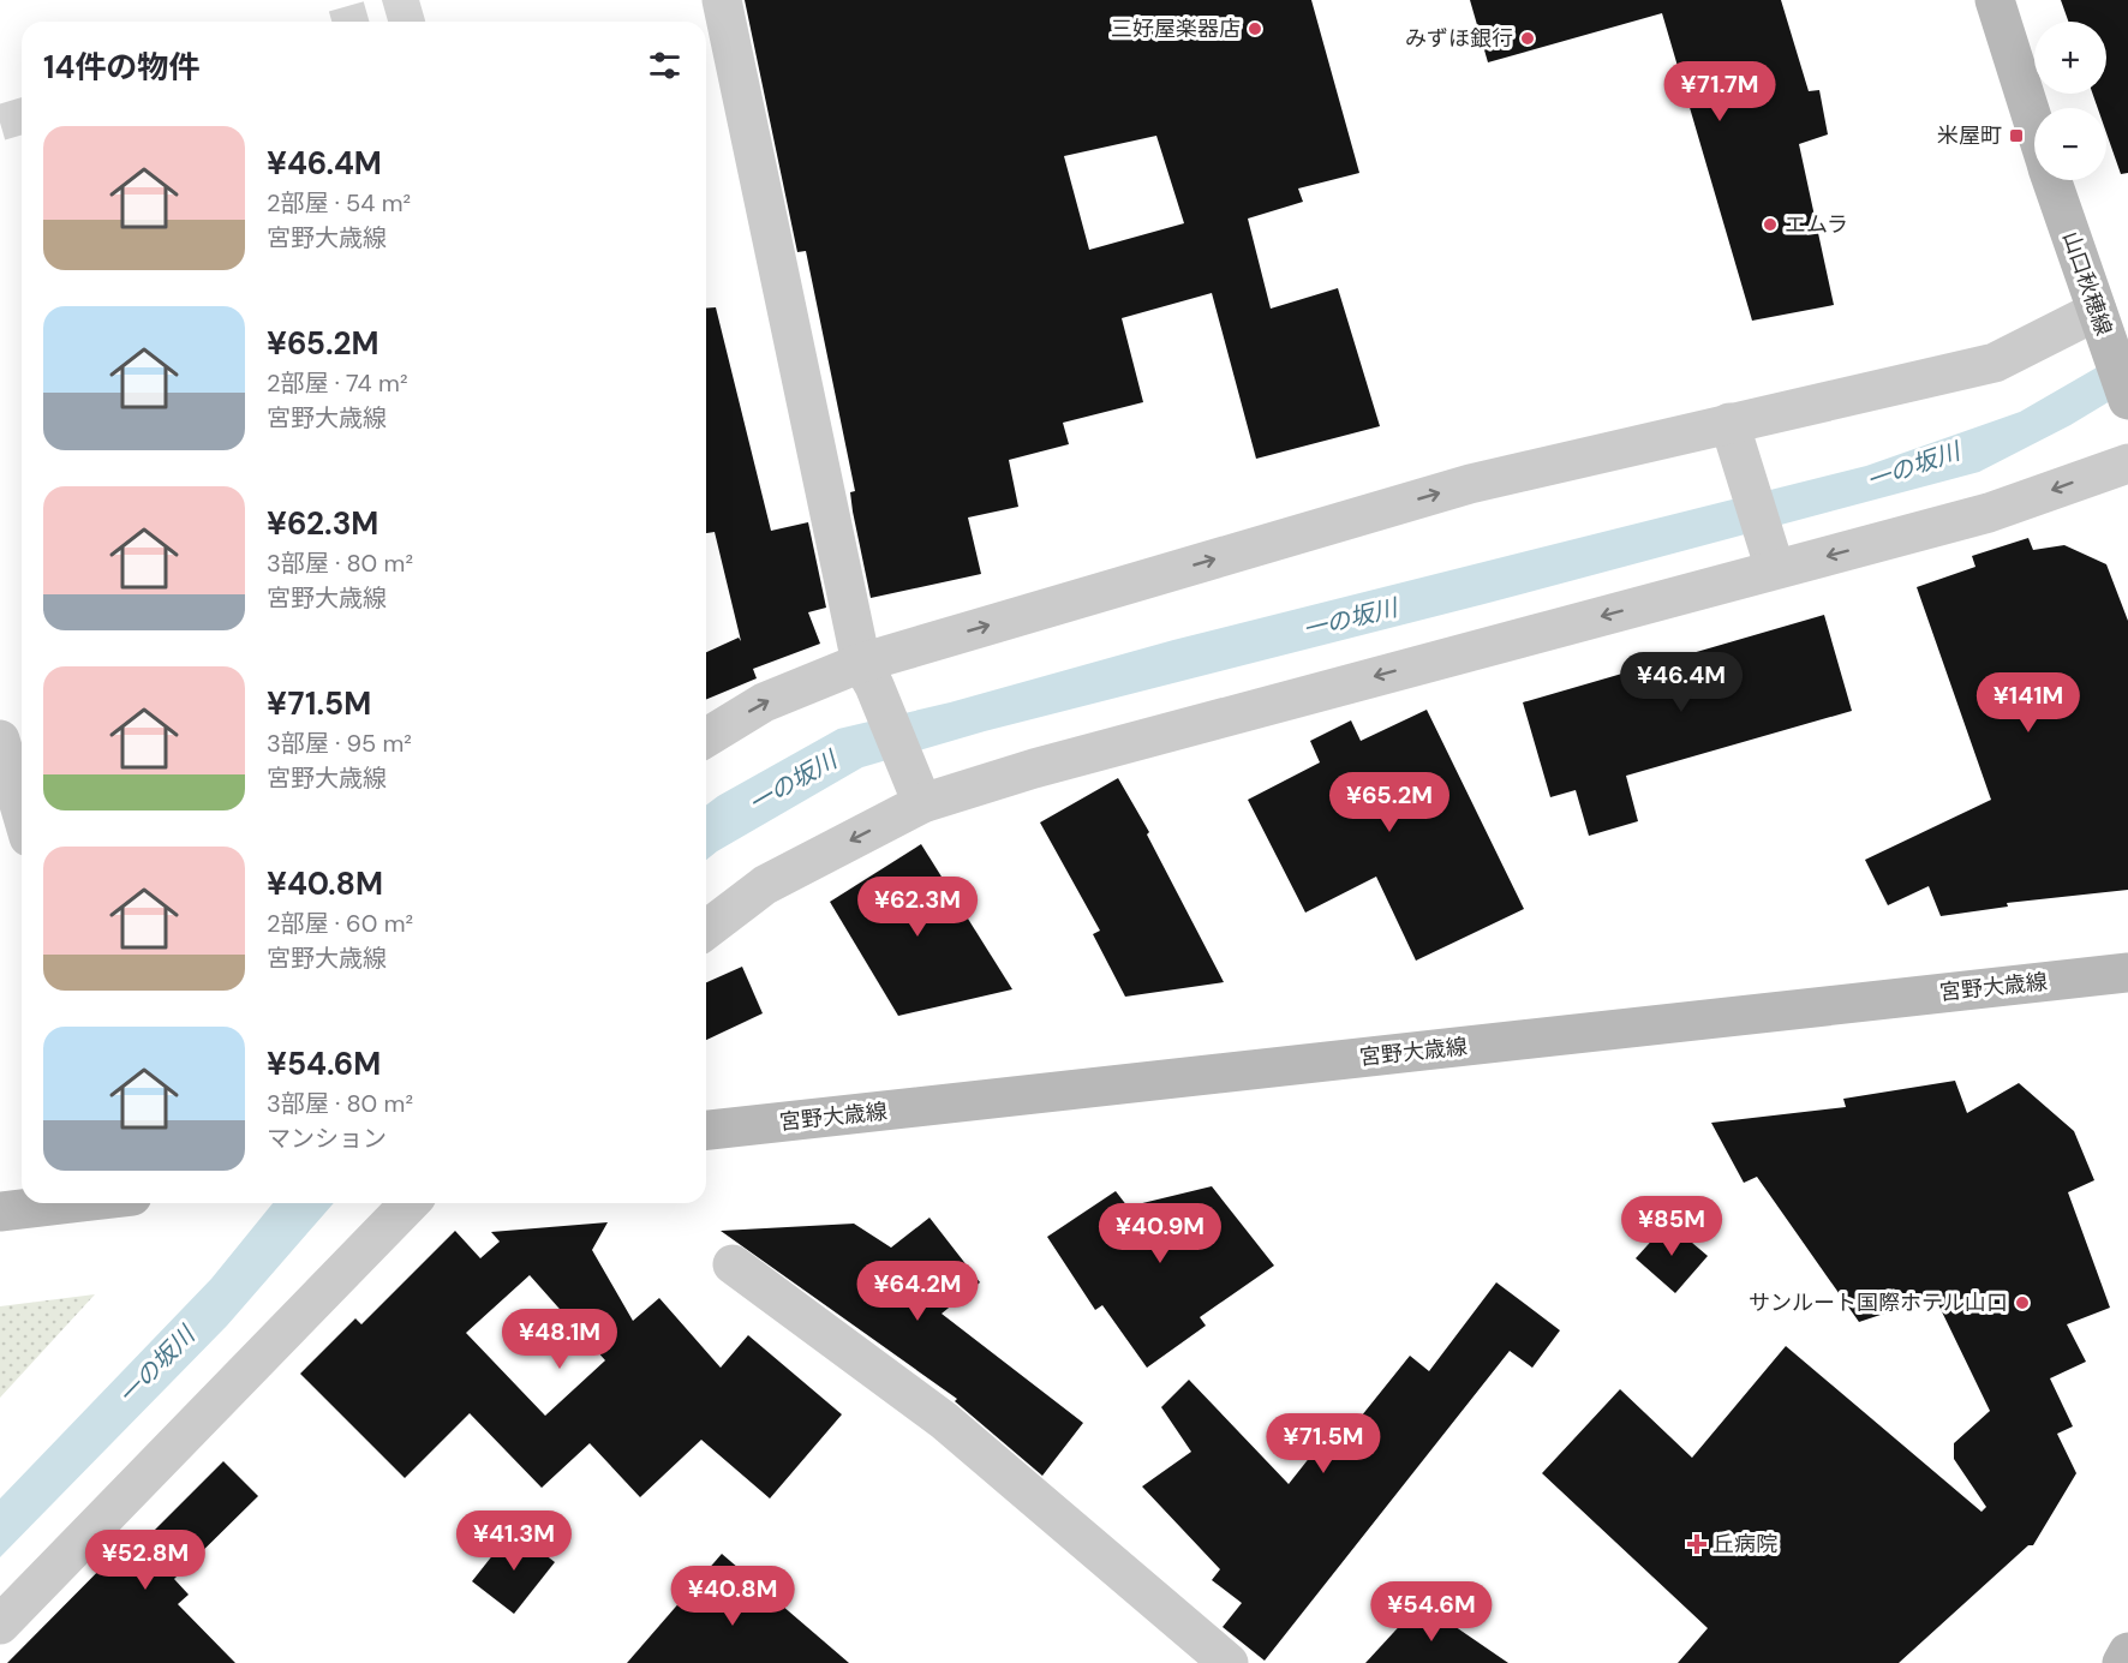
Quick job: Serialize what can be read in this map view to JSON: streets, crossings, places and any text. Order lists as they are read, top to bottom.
{
  "streets": {
    "main road": ["山口秋穂線", "宮野大歳線"]
  },
  "water": ["一の坂川"],
  "places": {
    "other": [
      "三好屋楽器店",
      "みずほ銀行",
      "エムラ",
      "サンルート国際ホテル山口"
    ],
    "transit": ["米屋町"],
    "health": ["丘病院"]
  },
  "page": {
    "map_buttons": ["+", "−"],
    "heading": "14件の物件",
    "price": [
      "¥71.7M",
      "¥46.4M",
      "¥141M",
      "¥65.2M",
      "¥62.3M",
      "¥85M",
      "¥40.9M",
      "¥64.2M",
      "¥48.1M",
      "¥71.5M",
      "¥41.3M",
      "¥52.8M",
      "¥40.8M",
      "¥54.6M"
    ],
    "list": [
      {
        "name": "¥46.4M",
        "note": "2部屋 · 54 m² · 宮野大歳線"
      },
      {
        "name": "¥65.2M",
        "note": "2部屋 · 74 m² · 宮野大歳線"
      },
      {
        "name": "¥62.3M",
        "note": "3部屋 · 80 m² · 宮野大歳線"
      },
      {
        "name": "¥71.5M",
        "note": "3部屋 · 95 m² · 宮野大歳線"
      },
      {
        "name": "¥40.8M",
        "note": "2部屋 · 60 m² · 宮野大歳線"
      },
      {
        "name": "¥54.6M",
        "note": "3部屋 · 80 m² · マンション"
      }
    ]
  }
}
